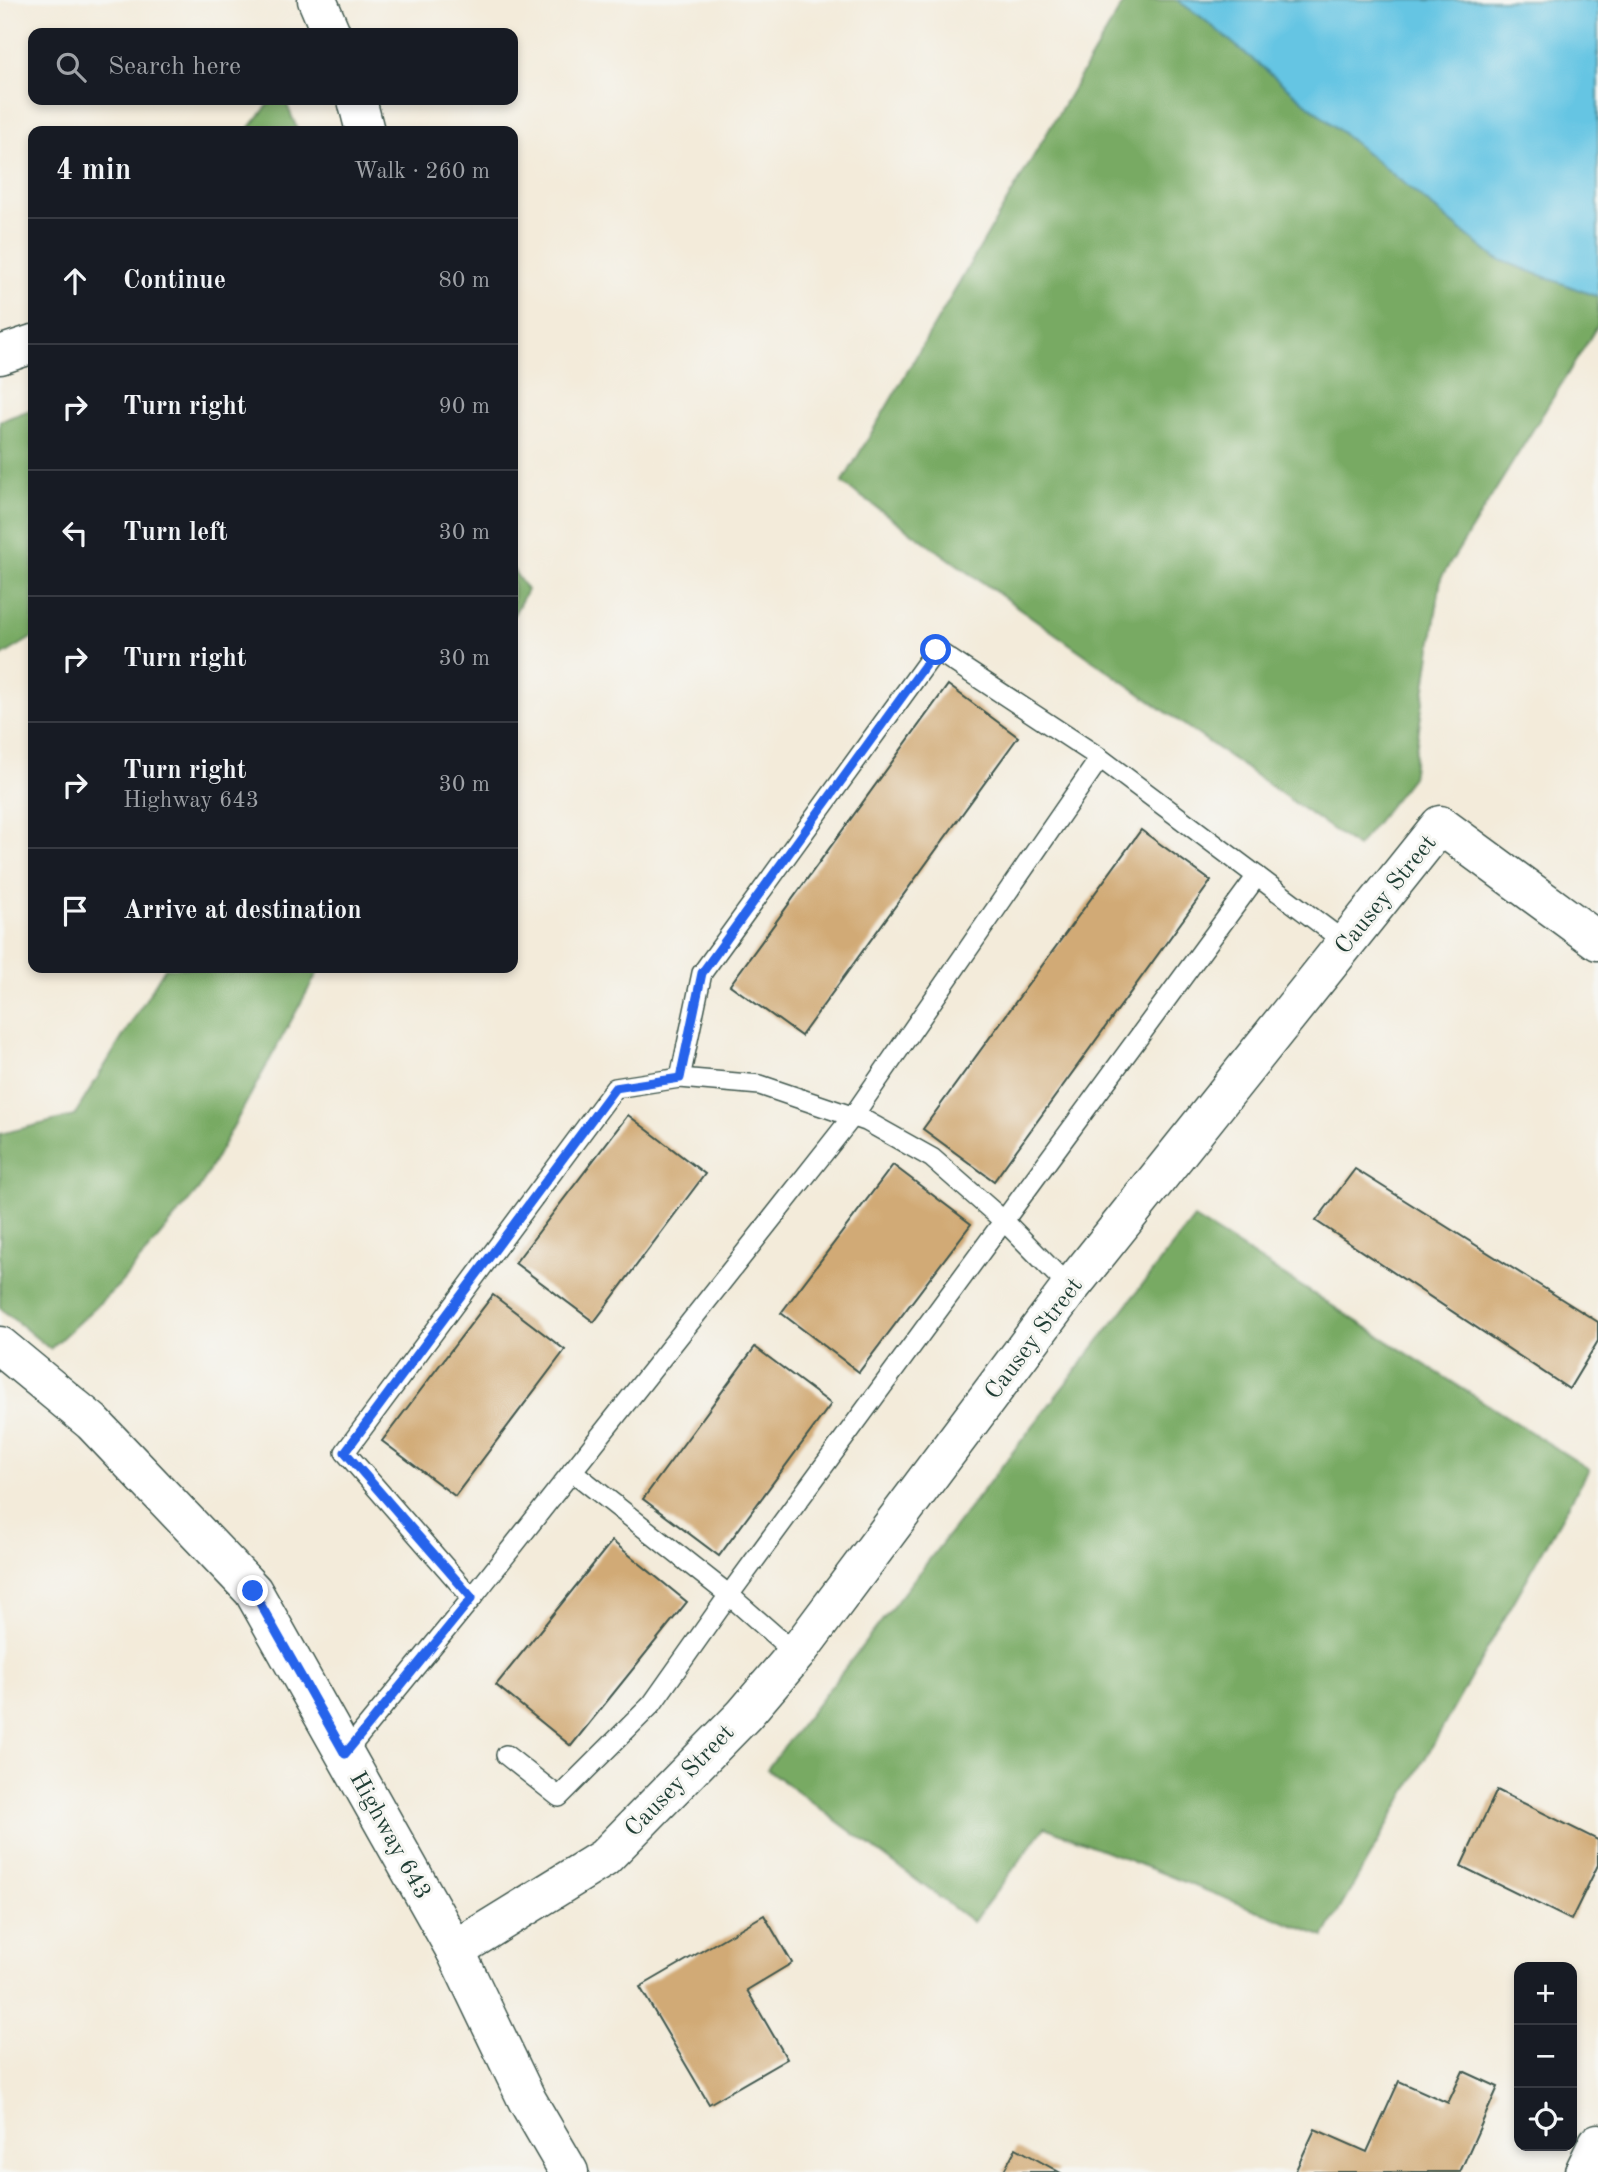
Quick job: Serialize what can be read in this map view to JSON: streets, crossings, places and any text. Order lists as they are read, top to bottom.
{
  "streets": {
    "street": ["Causey Street", "Highway 643"]
  },
  "crossings": [
    ["Causey Street", "Highway 643"]
  ],
  "page": {
    "search": "Search here",
    "heading": ["4 min", "Walk · 260 m"],
    "list": [
      ["Continue", "80 m"],
      ["Turn right", "90 m"],
      ["Turn left", "30 m"],
      ["Turn right", "30 m"],
      ["Turn right", "Highway 643", "30 m"],
      "Arrive at destination"
    ],
    "map_buttons": ["+", "−"]
  }
}
